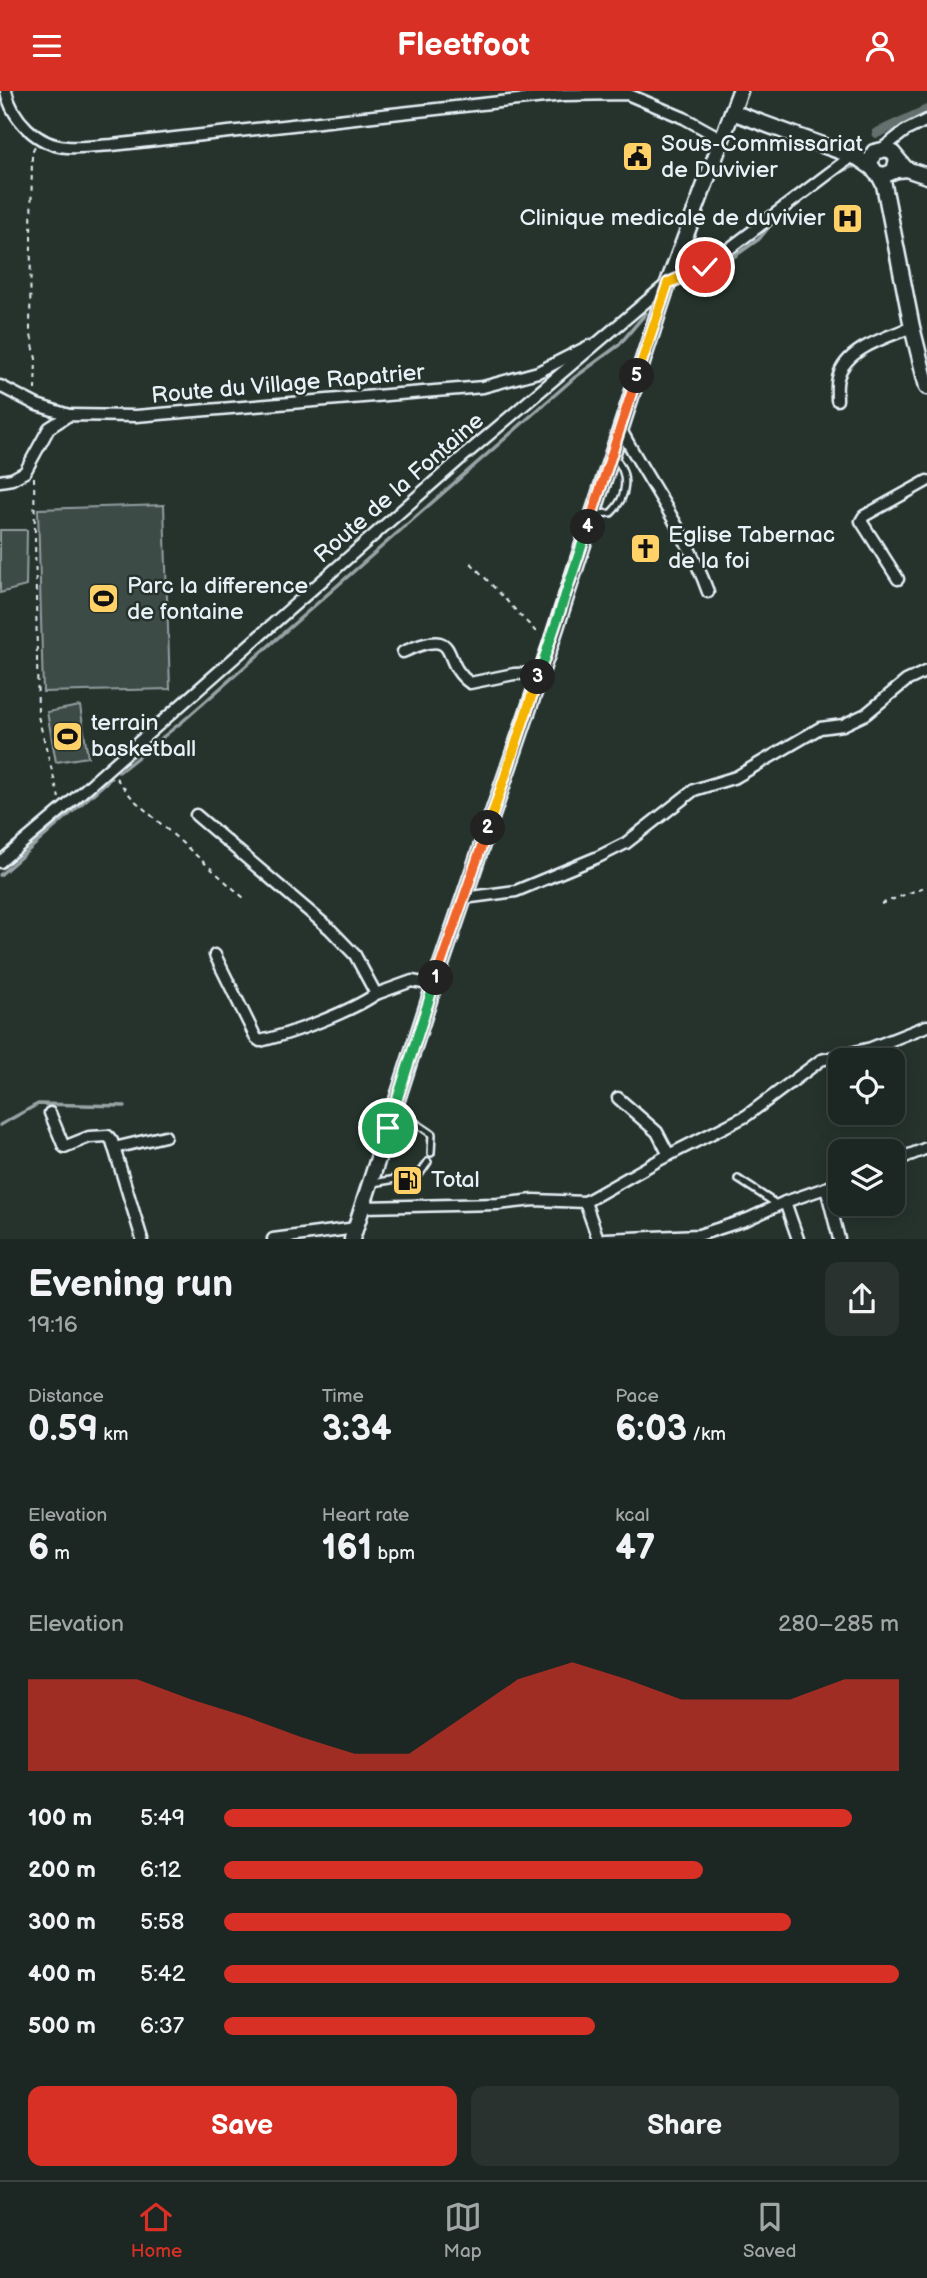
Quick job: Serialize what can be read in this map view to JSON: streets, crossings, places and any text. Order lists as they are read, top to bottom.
{
  "streets": {
    "street": ["Route du Village Rapatrier", "Route de la Fontaine"]
  },
  "crossings": [
    ["Route du Village Rapatrier", "Route de la Fontaine"]
  ],
  "places": {
    "public building": ["Sous-Commissariat de Duvivier"],
    "hospital": ["Clinique medicale de duvivier"],
    "church": ["Eglise Tabernac de la foi"],
    "sports": ["Parc la difference de fontaine", "terrain basketball"],
    "fuel station": ["Total"]
  },
  "page": {
    "header": "Fleetfoot",
    "pins": [
      "5",
      "4",
      "3",
      "2",
      "1"
    ],
    "heading": ["Evening run", "19:16"],
    "stats": [
      ["Distance", "0.59 km"],
      ["Time", "3:34"],
      ["Pace", "6:03 /km"],
      ["Elevation", "6 m"],
      ["Heart rate", "161 bpm"],
      ["kcal", "47"]
    ],
    "chart": ["Elevation", "280–285 m"],
    "list": [
      {
        "name": "100 m",
        "note": "5:49"
      },
      {
        "name": "200 m",
        "note": "6:12"
      },
      {
        "name": "300 m",
        "note": "5:58"
      },
      {
        "name": "400 m",
        "note": "5:42"
      },
      {
        "name": "500 m",
        "note": "6:37"
      }
    ],
    "buttons": ["Save", "Share"],
    "tabs": ["Home", "Map", "Saved"]
  }
}
